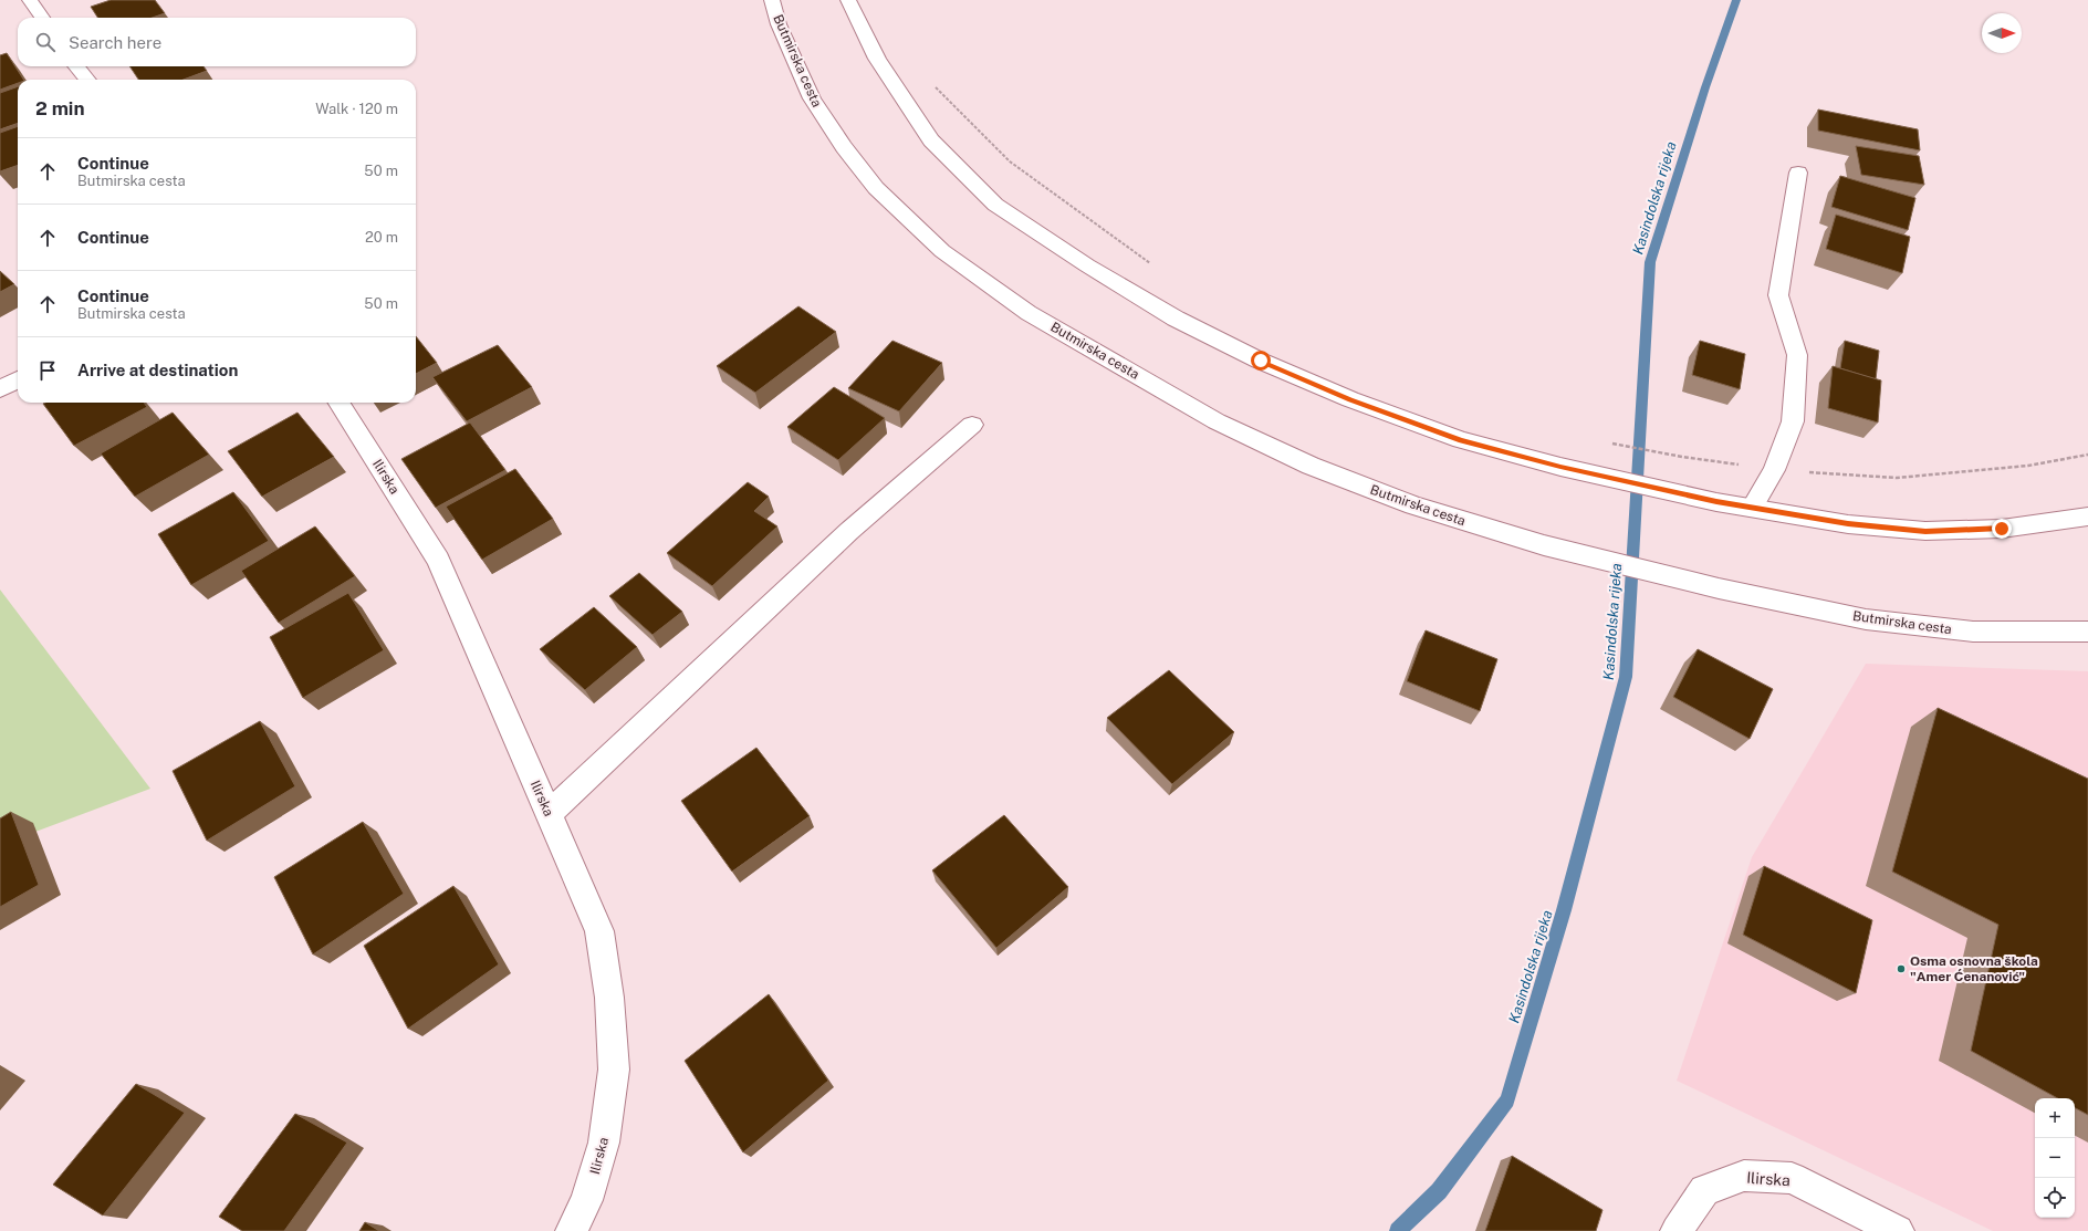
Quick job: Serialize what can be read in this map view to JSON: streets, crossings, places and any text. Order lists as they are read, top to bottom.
{
  "streets": {
    "main road": ["Butmirska cesta", "Ilirska"]
  },
  "water": ["Kasindolska rijeka"],
  "places": ["Osma osnovna škola \"Amer Ćenanović\""],
  "north": "right",
  "page": {
    "search": "Search here",
    "heading": ["2 min", "Walk · 120 m"],
    "list": [
      ["Continue", "Butmirska cesta", "50 m"],
      ["Continue", "20 m"],
      ["Continue", "Butmirska cesta", "50 m"],
      "Arrive at destination"
    ],
    "map_buttons": ["+", "−"]
  }
}
